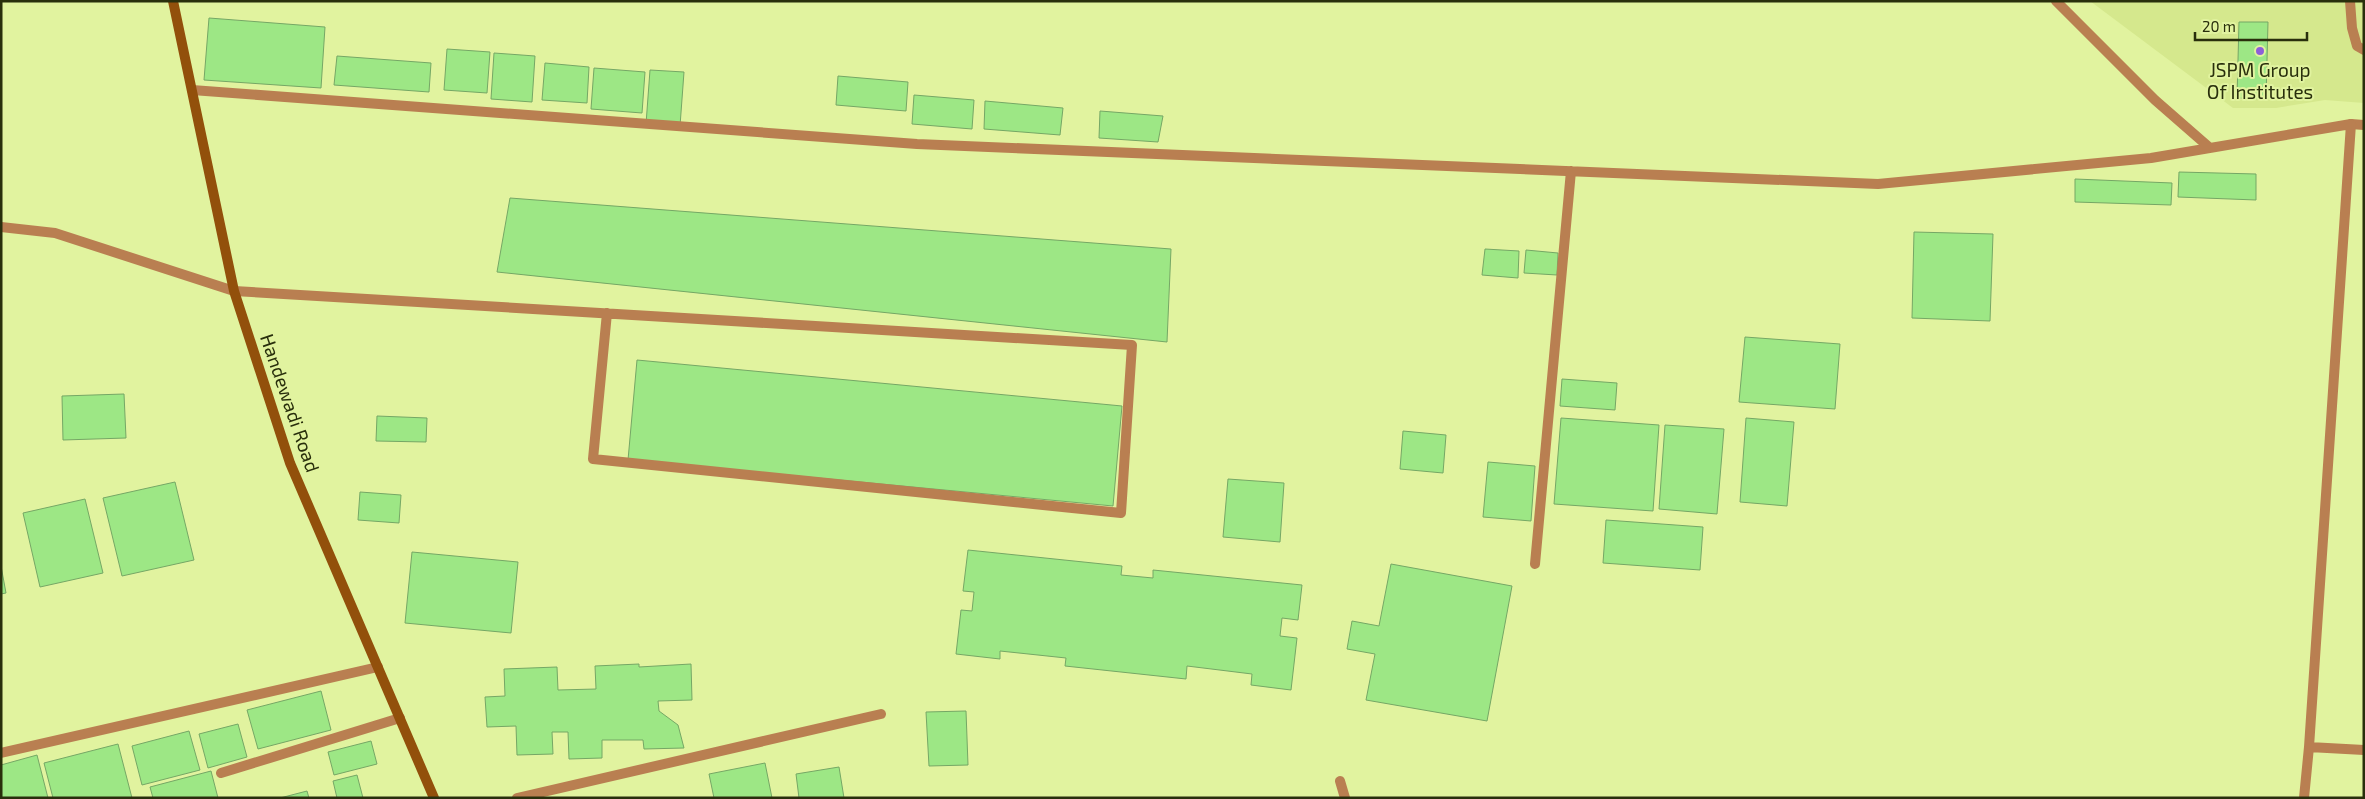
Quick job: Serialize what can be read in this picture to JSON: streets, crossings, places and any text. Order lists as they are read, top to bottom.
{
  "streets": {
    "main road": ["Handewadi Road"]
  },
  "places": ["JSPM Group Of Institutes"],
  "scale_bar": "20 m"
}
